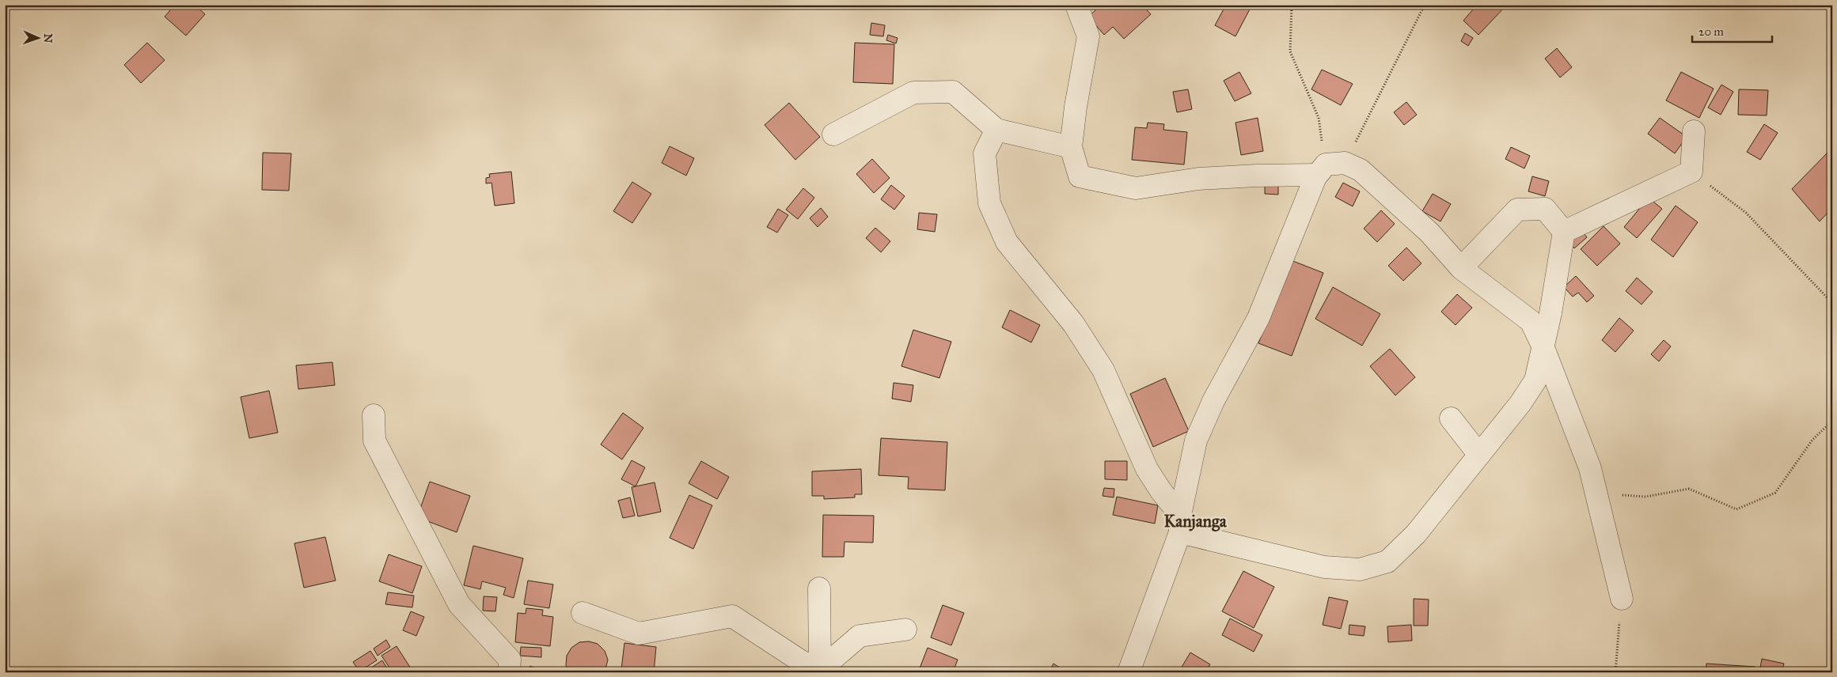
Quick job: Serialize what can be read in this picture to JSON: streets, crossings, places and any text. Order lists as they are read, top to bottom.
{
  "districts": ["Kanjanga"],
  "scale_bar": "20 m",
  "north": "right"
}
